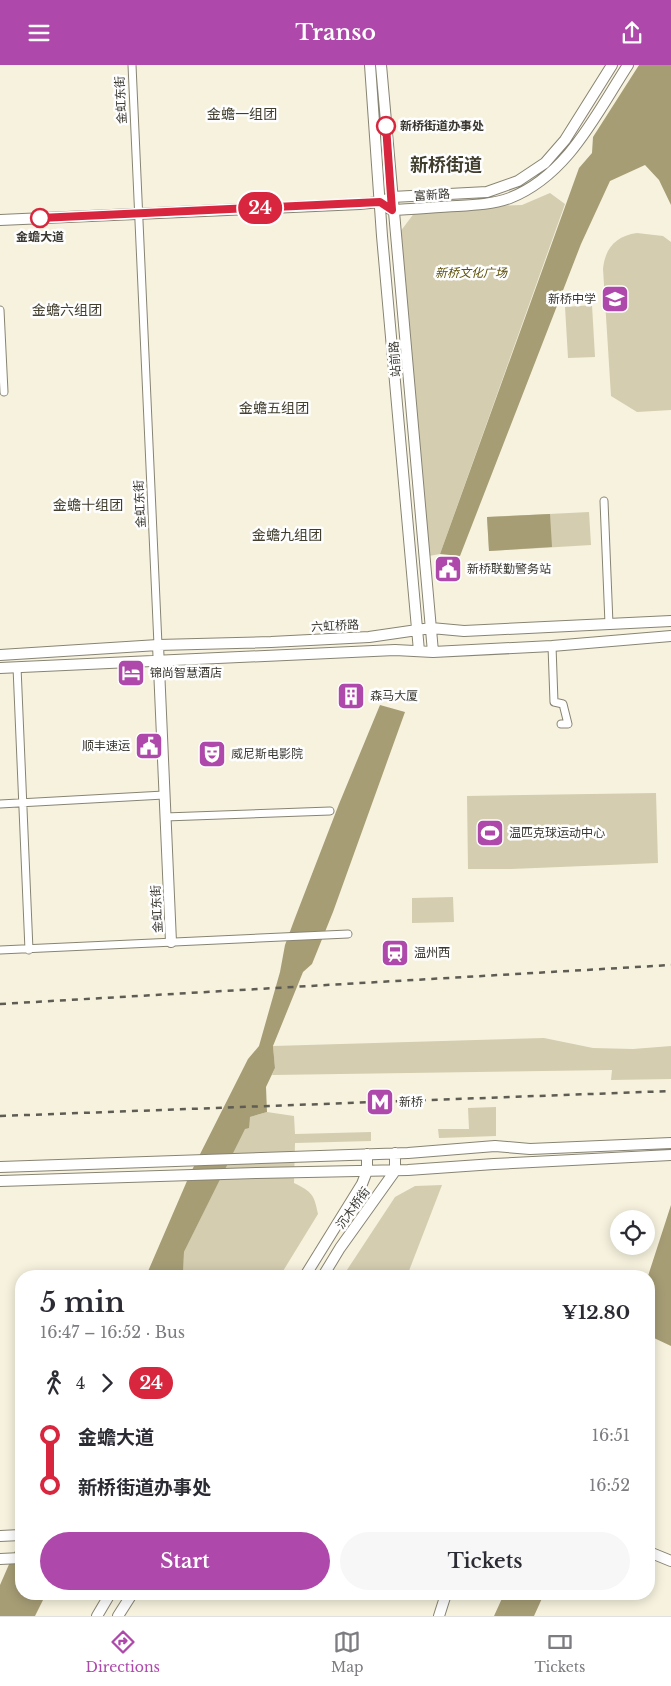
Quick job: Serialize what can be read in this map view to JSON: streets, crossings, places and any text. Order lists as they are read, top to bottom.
{
  "streets": {
    "street": [
      "金虹东街",
      "富新路",
      "站前路",
      "六虹桥路",
      "沉木桥街"
    ]
  },
  "crossings": [
    ["金虹东街", "六虹桥路"],
    ["富新路", "站前路"],
    ["站前路", "六虹桥路"]
  ],
  "districts": [
    "金蟾一组团",
    "新桥街道",
    "金蟾六组团",
    "金蟾五组团",
    "金蟾十组团",
    "金蟾九组团"
  ],
  "parks": ["新桥文化广场"],
  "places": {
    "other": ["新桥街道办事处", "金蟾大道"],
    "school or university": ["新桥中学"],
    "public building": ["新桥联勤警务站", "顺丰速运"],
    "hotel": ["锦尚智慧酒店"],
    "building": ["森马大厦"],
    "theatre": ["威尼斯电影院"],
    "sports": ["温匹克球运动中心"],
    "station": ["温州西"],
    "metro station": ["新桥"]
  },
  "lines": ["bus line 24"],
  "page": {
    "header": "Transo",
    "on_map": "24",
    "heading": ["5 min", "16:47 – 16:52 · Bus", "¥12.80"],
    "legs": ["4", "24"],
    "list": [
      {
        "name": "金蟾大道",
        "value": "16:51"
      },
      {
        "name": "新桥街道办事处",
        "value": "16:52"
      }
    ],
    "buttons": ["Start", "Tickets"],
    "tabs": ["Directions", "Map", "Tickets"]
  }
}
